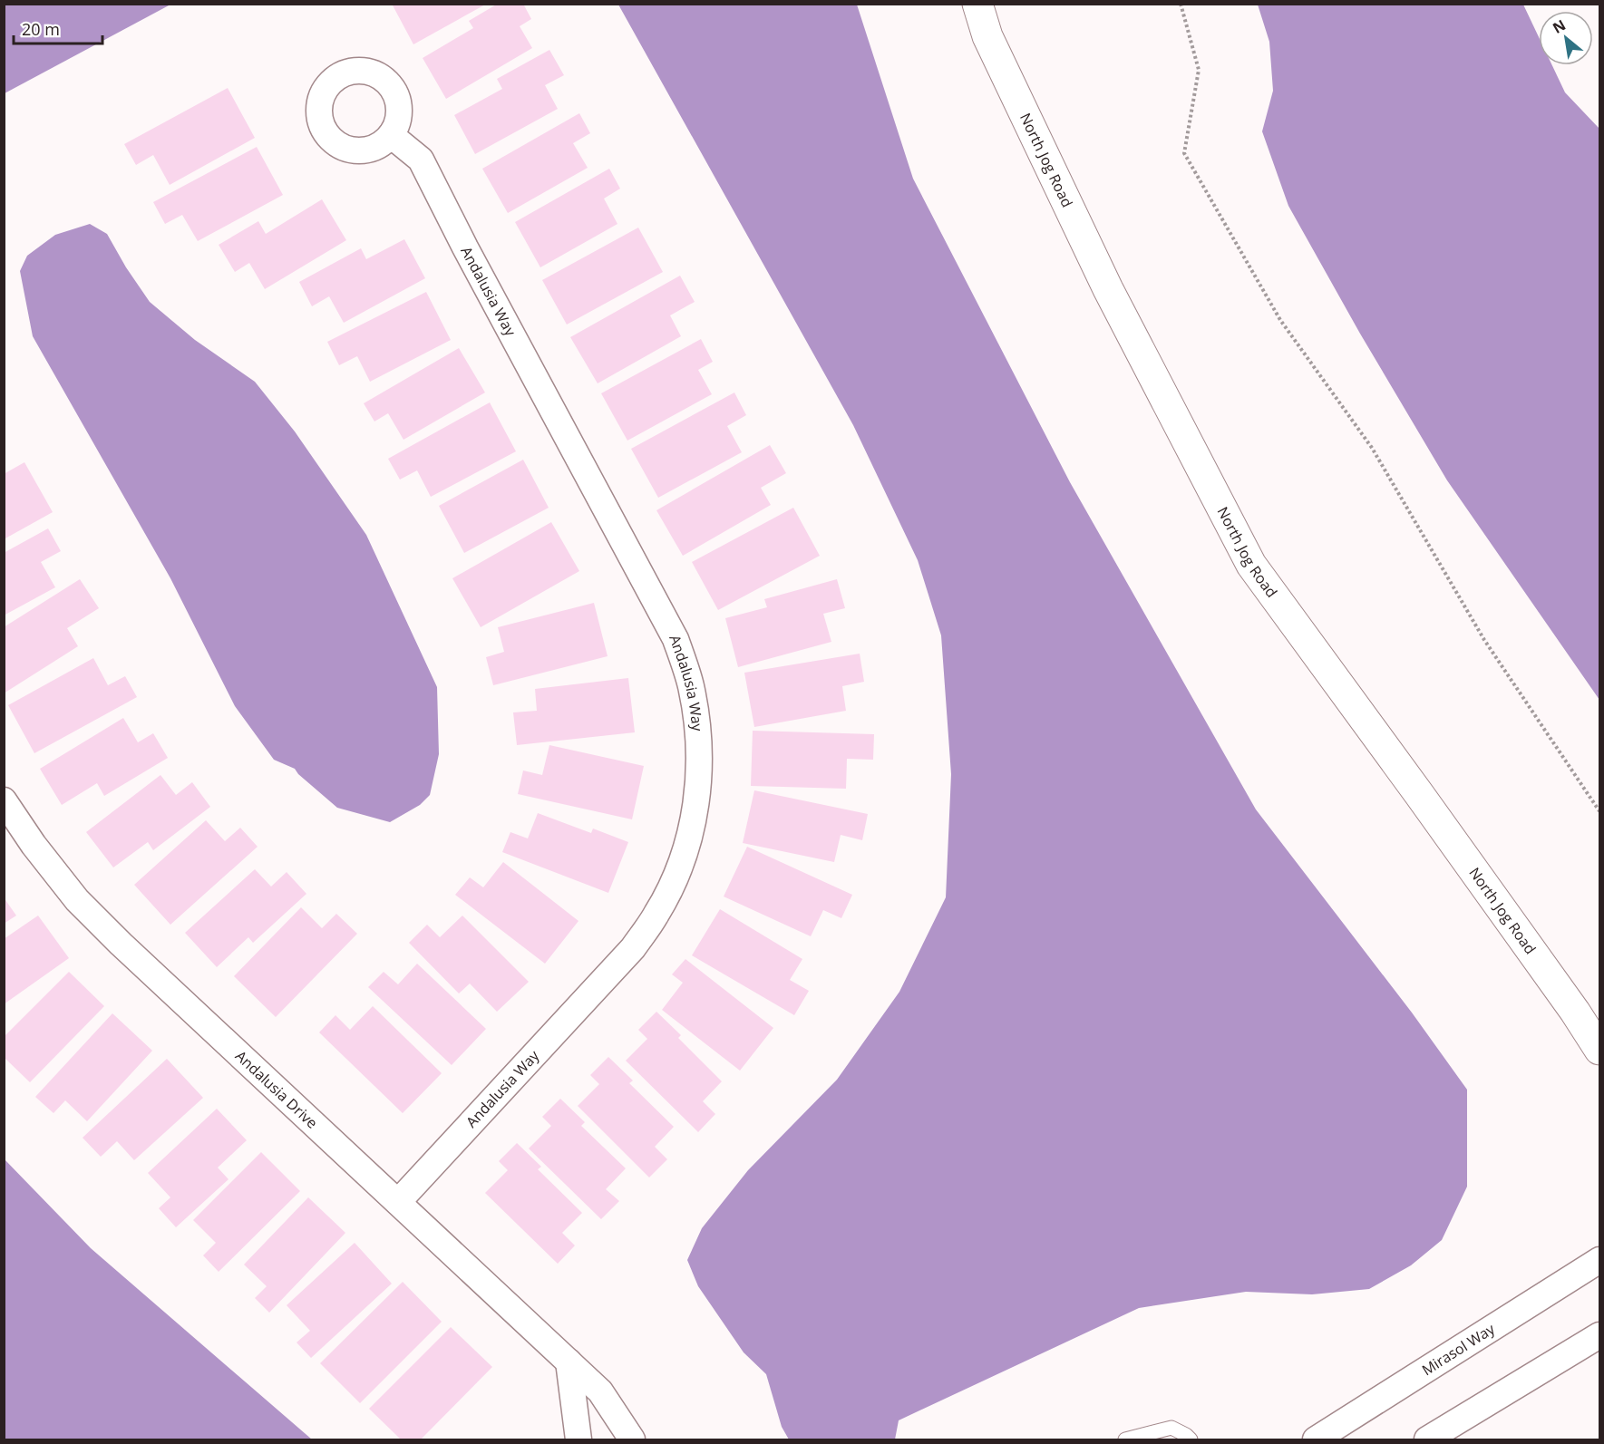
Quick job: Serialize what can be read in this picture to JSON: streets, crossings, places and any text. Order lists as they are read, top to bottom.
{
  "streets": {
    "street": [
      "North Jog Road",
      "Andalusia Way",
      "Andalusia Drive",
      "Mirasol Way"
    ]
  },
  "crossings": [
    ["Andalusia Way", "Andalusia Drive"]
  ],
  "scale_bar": "20 m",
  "north": "top left"
}
